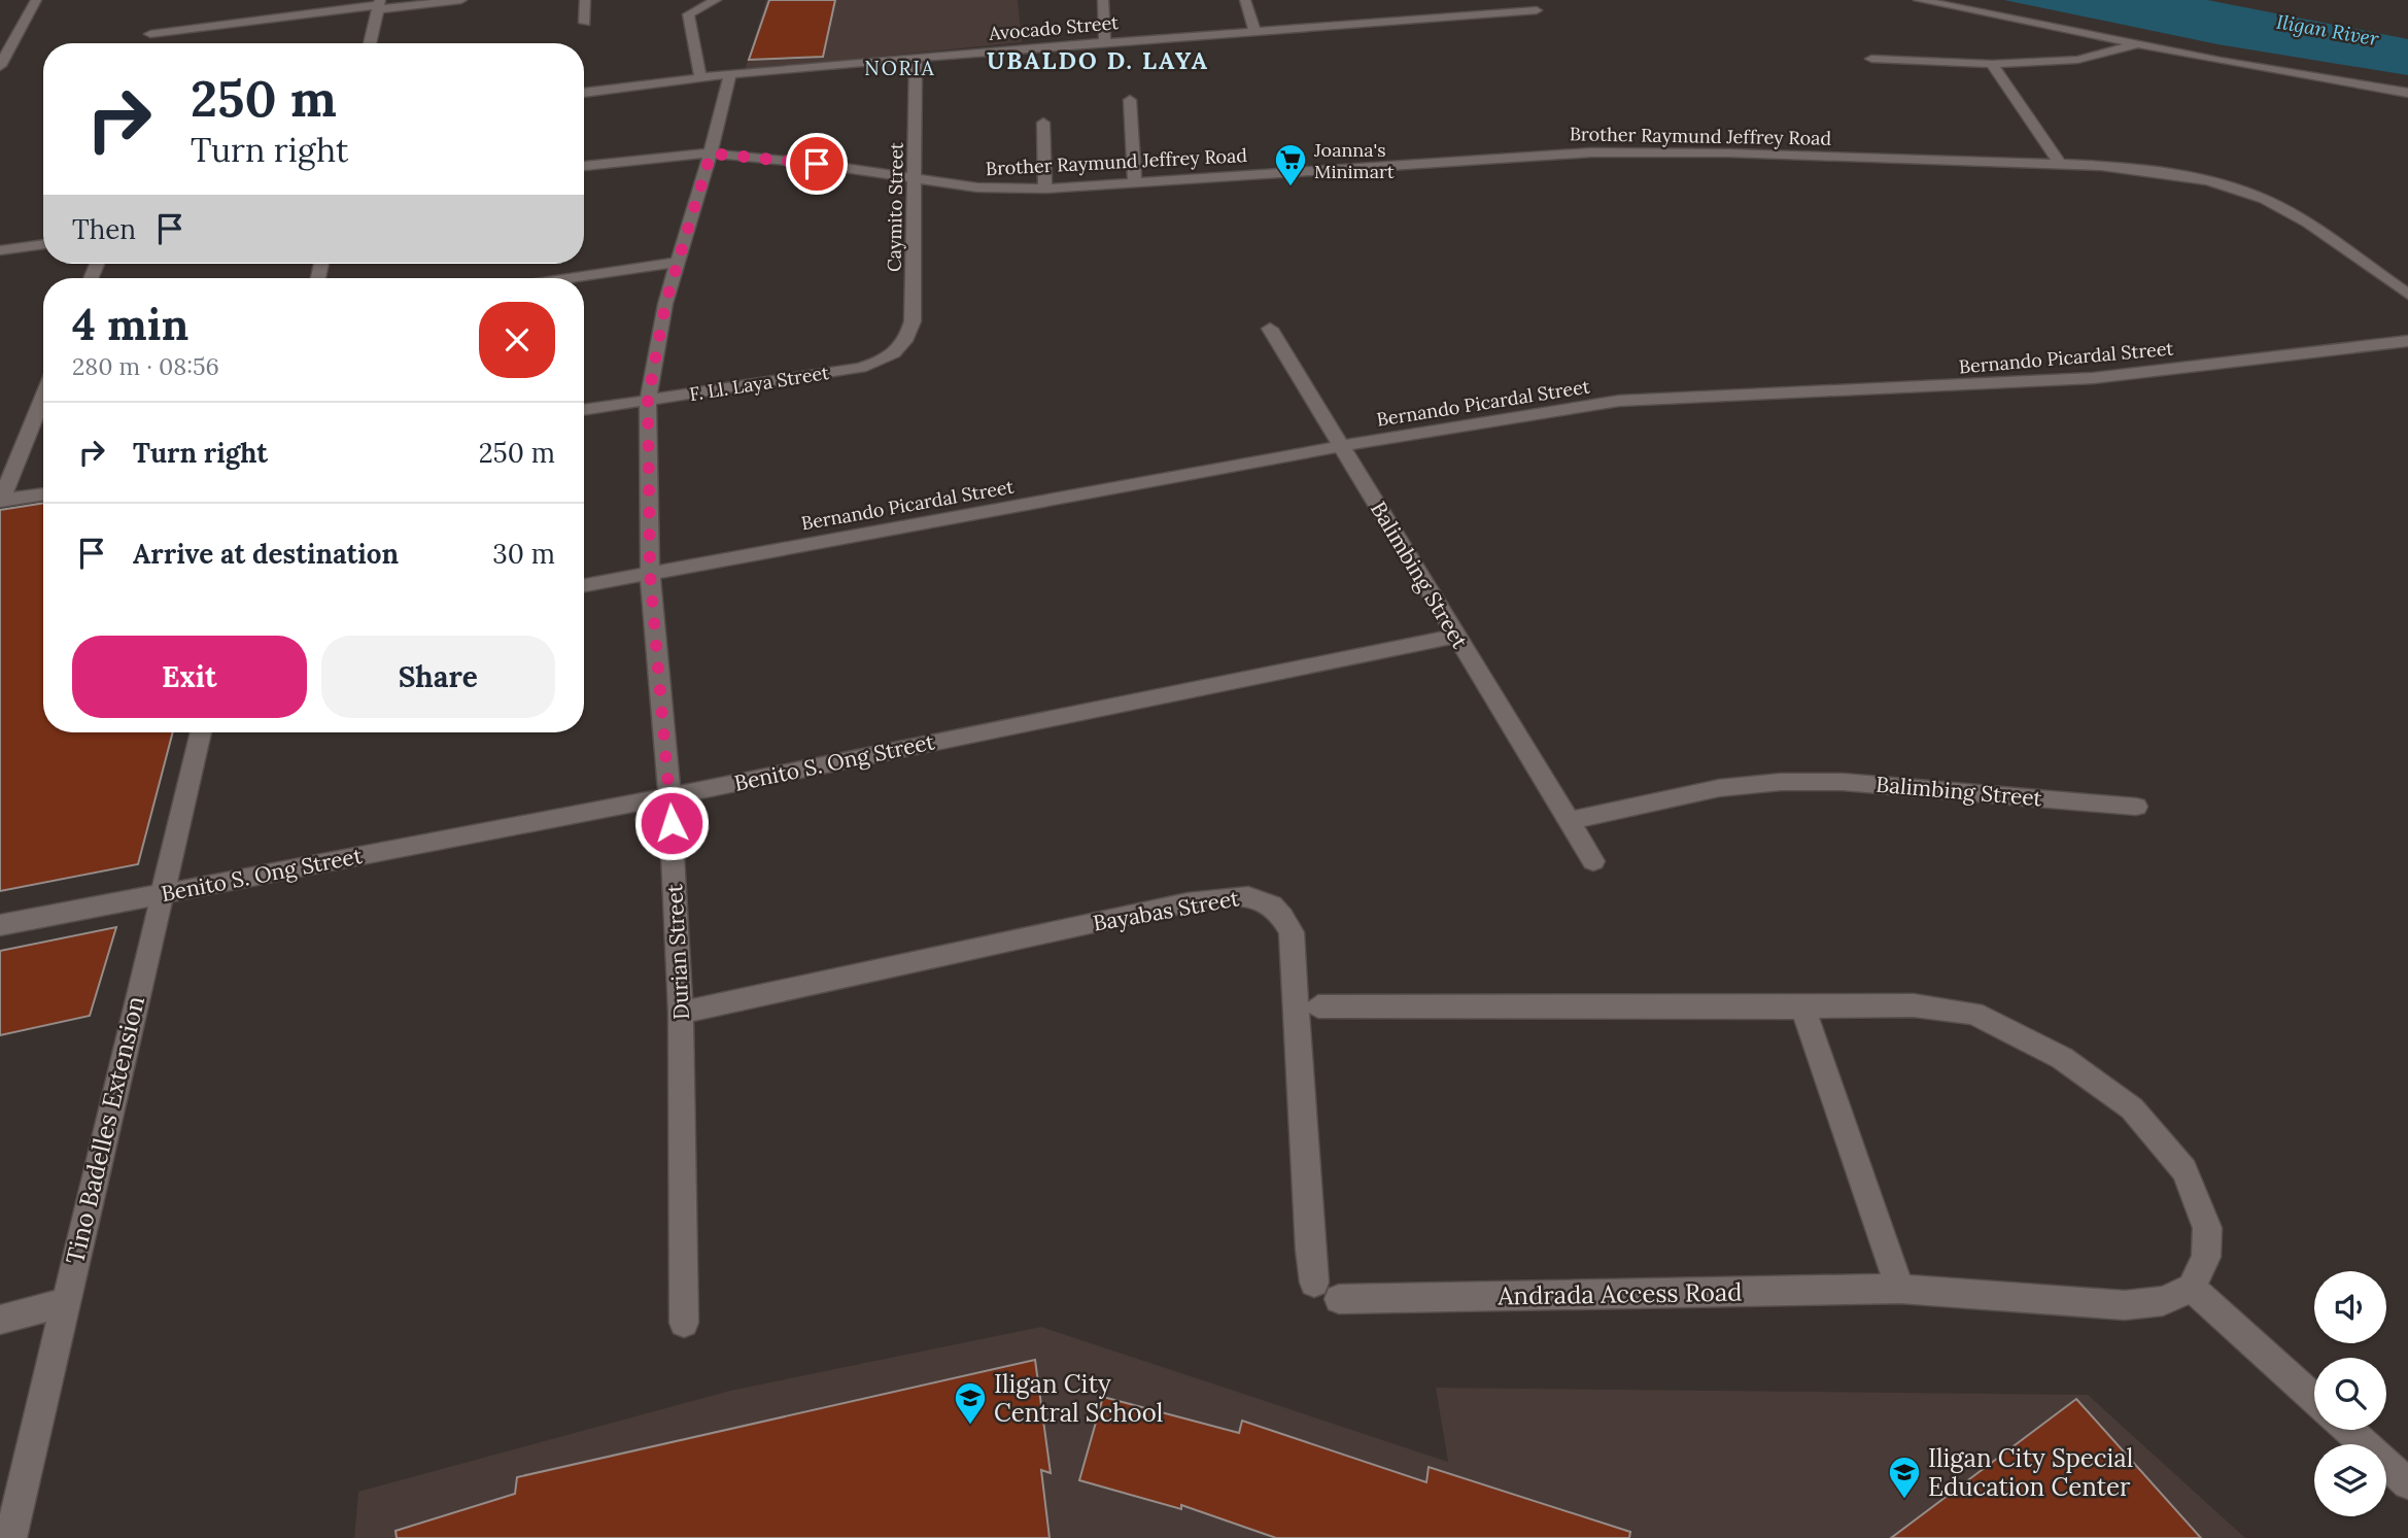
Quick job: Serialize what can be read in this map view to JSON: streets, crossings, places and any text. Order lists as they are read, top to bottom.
{
  "streets": {
    "street": [
      "Avocado Street",
      "Brother Raymund Jeffrey Road",
      "Caymito Street",
      "Bernando Picardal Street",
      "F. Ll. Laya Street",
      "Balimbing Street",
      "Benito S. Ong Street",
      "Bayabas Street",
      "Durian Street",
      "Tino Badelles Extension",
      "Andrada Access Road"
    ]
  },
  "crossings": [
    ["Avocado Street", "Caymito Street"],
    ["Avocado Street", "Durian Street"],
    ["Brother Raymund Jeffrey Road", "Caymito Street"],
    ["Brother Raymund Jeffrey Road", "Durian Street"],
    ["Caymito Street", "F. Ll. Laya Street"],
    ["Bernando Picardal Street", "Balimbing Street"],
    ["Bernando Picardal Street", "Durian Street"],
    ["F. Ll. Laya Street", "Durian Street"],
    ["Balimbing Street", "Benito S. Ong Street"],
    ["Benito S. Ong Street", "Durian Street"],
    ["Benito S. Ong Street", "Tino Badelles Extension"],
    ["Bayabas Street", "Durian Street"]
  ],
  "districts": ["UBALDO D. LAYA", "NORIA"],
  "water": ["Iligan River"],
  "places": {
    "supermarket": ["Joanna's Minimart"],
    "school or university": ["Iligan City Central School", "Iligan City Special Education Center"]
  },
  "page": {
    "turn": ["250 m", "Turn right"],
    "then": "Then",
    "heading": ["4 min", "280 m · 08:56"],
    "list": [
      {
        "name": "Turn right",
        "value": "250 m"
      },
      {
        "name": "Arrive at destination",
        "value": "30 m"
      }
    ],
    "buttons": ["Exit", "Share"]
  }
}
